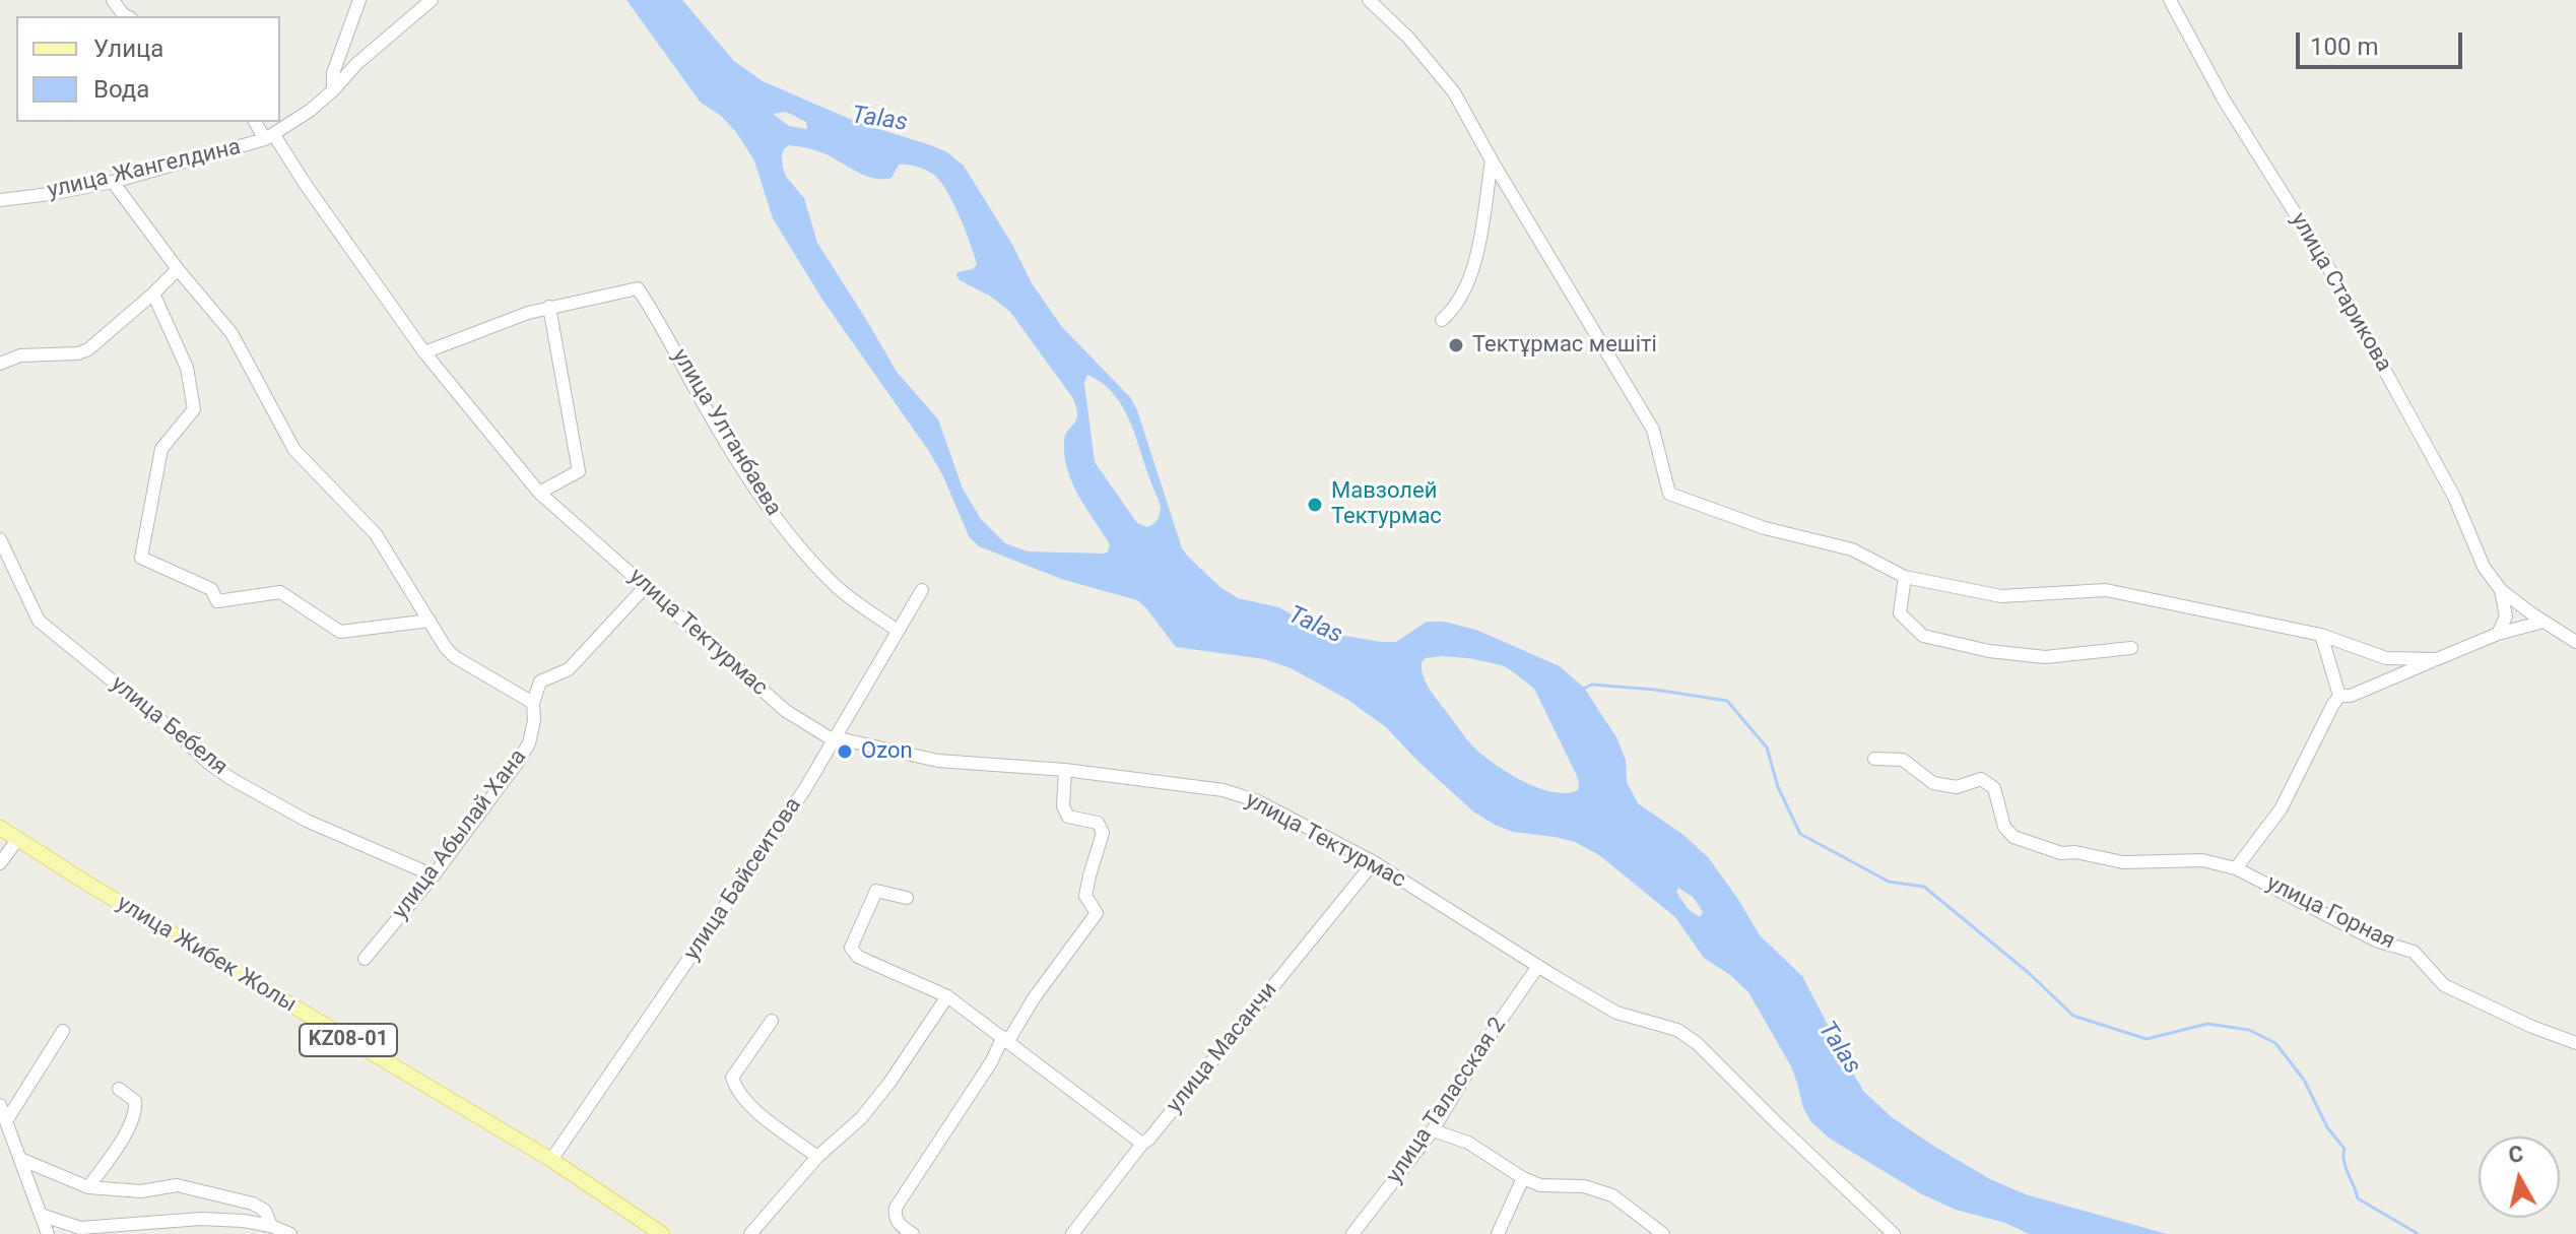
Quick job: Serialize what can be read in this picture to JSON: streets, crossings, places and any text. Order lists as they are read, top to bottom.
{
  "streets": {
    "main road": ["улица Жибек Жолы", "KZ08-01"],
    "street": [
      "улица Жангелдина",
      "улица Старикова",
      "улица Ултанбаева",
      "улица Тектурмас",
      "улица Бебеля",
      "улица Абылай Хана",
      "улица Байсеитова",
      "улица Горная",
      "улица Масанчи",
      "улица Таласская 2"
    ]
  },
  "crossings": [
    ["улица Жангелдина", "улица Тектурмас"],
    ["улица Ултанбаева", "улица Байсеитова"],
    ["улица Тектурмас", "улица Байсеитова"],
    ["улица Тектурмас", "улица Масанчи"],
    ["улица Тектурмас", "улица Таласская 2"],
    ["улица Бебеля", "улица Абылай Хана"],
    ["улица Байсеитова", "улица Жибек Жолы"]
  ],
  "water": ["Talas"],
  "places": ["Тектұрмас мешіті", "Мавзолей Тектурмас", "Ozon"],
  "legend": ["Улица", "Вода"],
  "scale_bar": "100 m",
  "north": "top"
}
